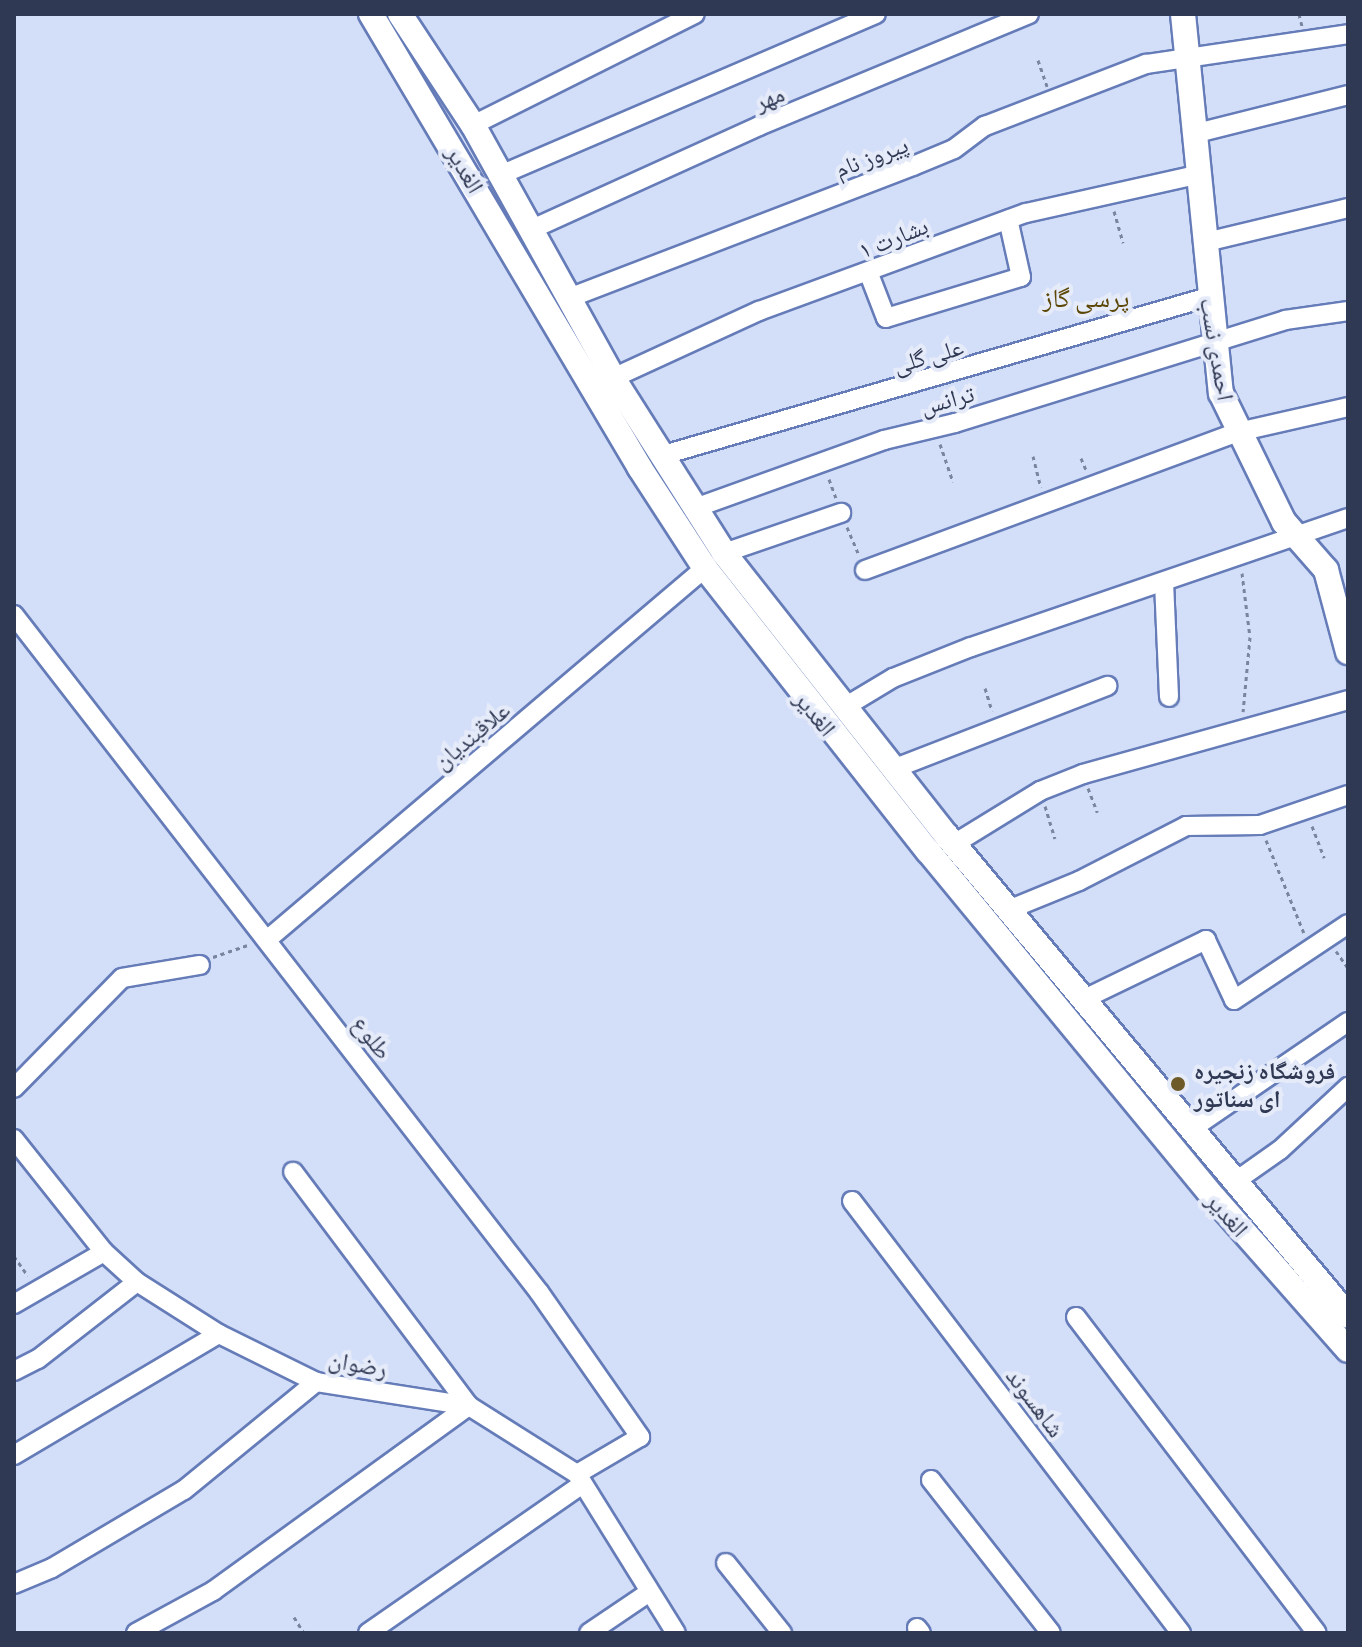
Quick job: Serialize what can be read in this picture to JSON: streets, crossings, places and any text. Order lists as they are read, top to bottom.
{
  "streets": {
    "main road": ["الغدیر", "احمدی نسب"],
    "street": [
      "مهر",
      "پیروز نام",
      "بشارت ۱",
      "علی گلی",
      "ترانس",
      "علاقبندیان",
      "طلوع",
      "رضوان",
      "شاهسوند"
    ]
  },
  "crossings": [
    ["مهر", "الغدیر"],
    ["پیروز نام", "الغدیر"],
    ["پیروز نام", "احمدی نسب"],
    ["الغدیر", "بشارت ۱"],
    ["الغدیر", "علی گلی"],
    ["الغدیر", "ترانس"],
    ["الغدیر", "علاقبندیان"],
    ["بشارت ۱", "احمدی نسب"],
    ["احمدی نسب", "علی گلی"],
    ["احمدی نسب", "ترانس"],
    ["علاقبندیان", "طلوع"],
    ["طلوع", "رضوان"]
  ],
  "districts": ["پرسی گاز"],
  "places": ["فروشگاه زنجیره ای سناتور"]
}
